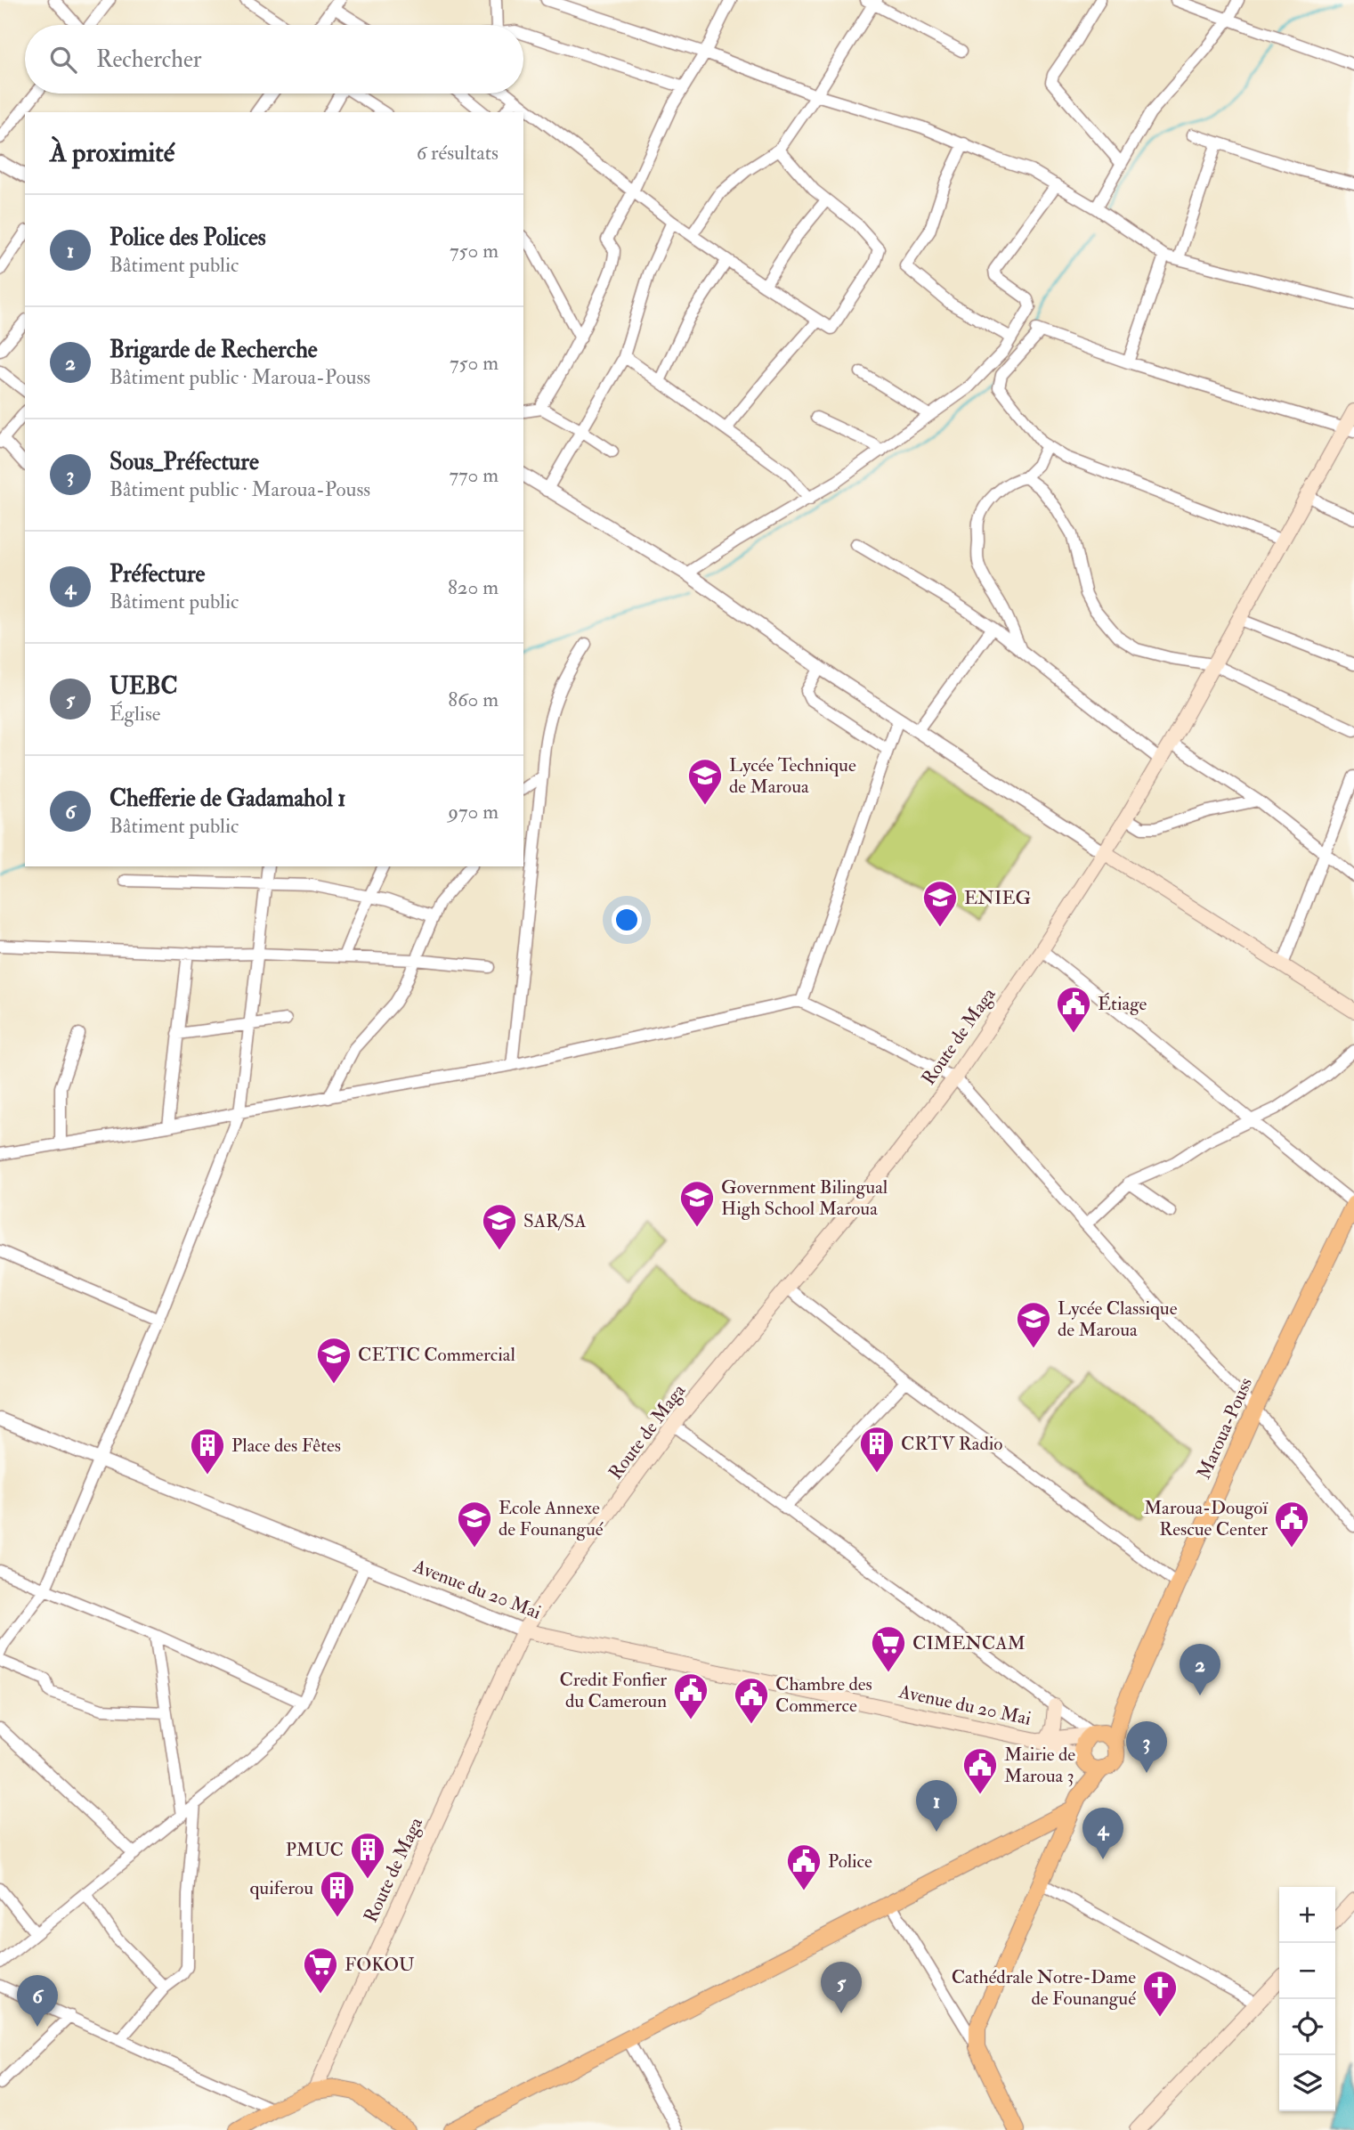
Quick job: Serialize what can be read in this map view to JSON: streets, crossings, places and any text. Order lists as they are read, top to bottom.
{
  "streets": {
    "main road": ["Route de Maga", "Maroua-Pouss", "Avenue du 20 Mai"]
  },
  "crossings": [
    ["Route de Maga", "Avenue du 20 Mai"]
  ],
  "places": {
    "school or university": [
      "Lycée Technique de Maroua",
      "ENIEG",
      "Government Bilingual High School Maroua",
      "SAR/SA",
      "Lycée Classique de Maroua",
      "CETIC Commercial",
      "Ecole Annexe de Founangué"
    ],
    "public building": [
      "Étiage",
      "Maroua-Dougoï Rescue Center",
      "Credit Fonfier du Cameroun",
      "Chambre des Commerce",
      "Mairie de Maroua 3",
      "Police"
    ],
    "building": [
      "CRTV Radio",
      "Place des Fêtes",
      "PMUC",
      "quiferou"
    ],
    "supermarket": ["CIMENCAM", "FOKOU"],
    "church": ["Cathédrale Notre-Dame de Founangué"]
  },
  "page": {
    "search": "Rechercher",
    "heading": ["À proximité", "6 résultats"],
    "list": [
      {
        "mark": "1",
        "name": "Police des Polices",
        "note": "Bâtiment public",
        "value": "750 m"
      },
      {
        "mark": "2",
        "name": "Brigarde de Recherche",
        "note": "Bâtiment public · Maroua-Pouss",
        "value": "750 m"
      },
      {
        "mark": "3",
        "name": "Sous_Préfecture",
        "note": "Bâtiment public · Maroua-Pouss",
        "value": "770 m"
      },
      {
        "mark": "4",
        "name": "Préfecture",
        "note": "Bâtiment public",
        "value": "820 m"
      },
      {
        "mark": "5",
        "name": "UEBC",
        "note": "Église",
        "value": "860 m"
      },
      {
        "mark": "6",
        "name": "Chefferie de Gadamahol 1",
        "note": "Bâtiment public",
        "value": "970 m"
      }
    ],
    "pins": [
      "2",
      "3",
      "1",
      "4",
      "5",
      "6"
    ],
    "map_buttons": ["+", "−"]
  }
}
